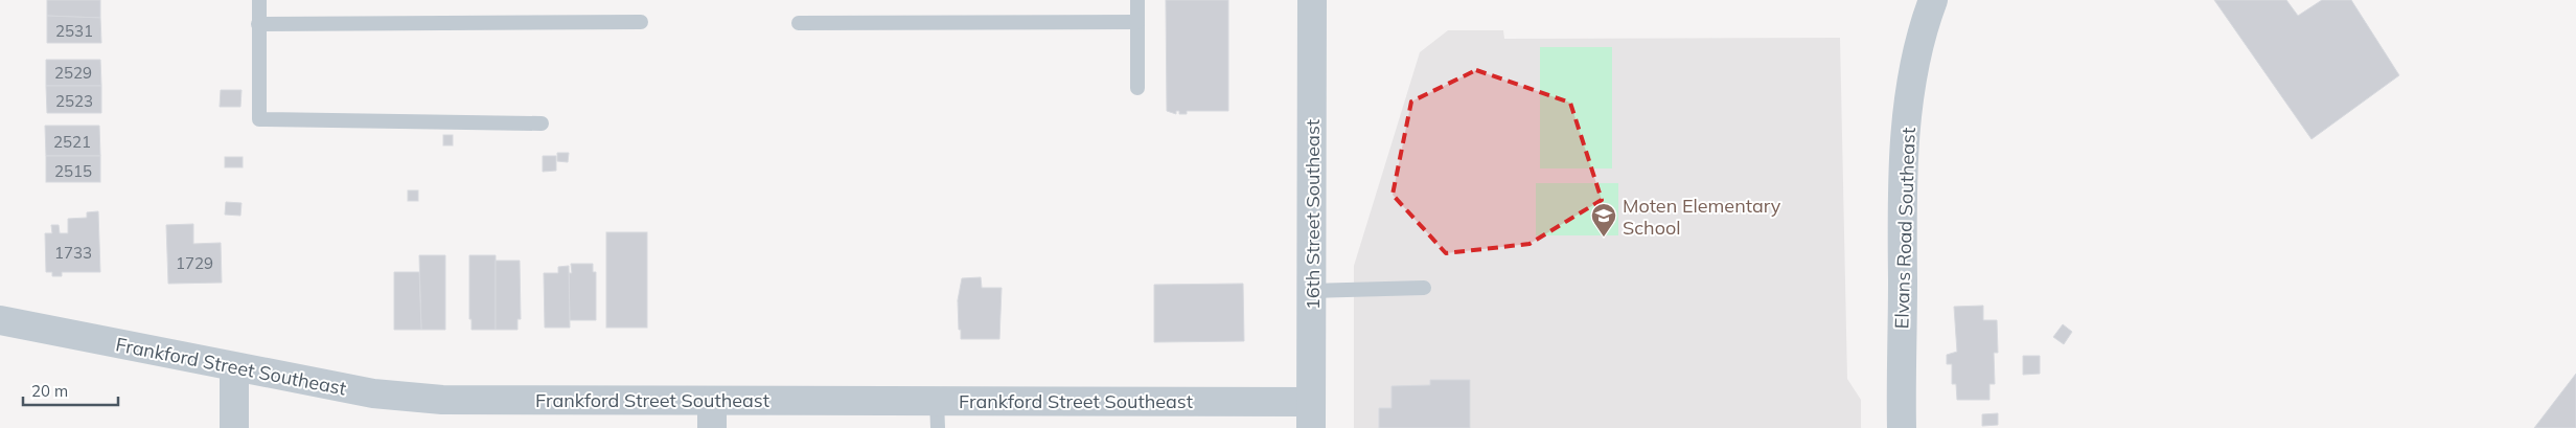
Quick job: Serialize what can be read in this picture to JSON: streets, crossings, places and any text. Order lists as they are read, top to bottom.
{
  "streets": {
    "street": ["16th Street Southeast", "Elvans Road Southeast", "Frankford Street Southeast"]
  },
  "crossings": [
    ["16th Street Southeast", "Frankford Street Southeast"]
  ],
  "places": {
    "school or university": ["Moten Elementary School"]
  },
  "house_numbers": [
    "2531",
    "2529",
    "2523",
    "2521",
    "2515",
    "1733",
    "1729"
  ],
  "scale_bar": "20 m"
}
